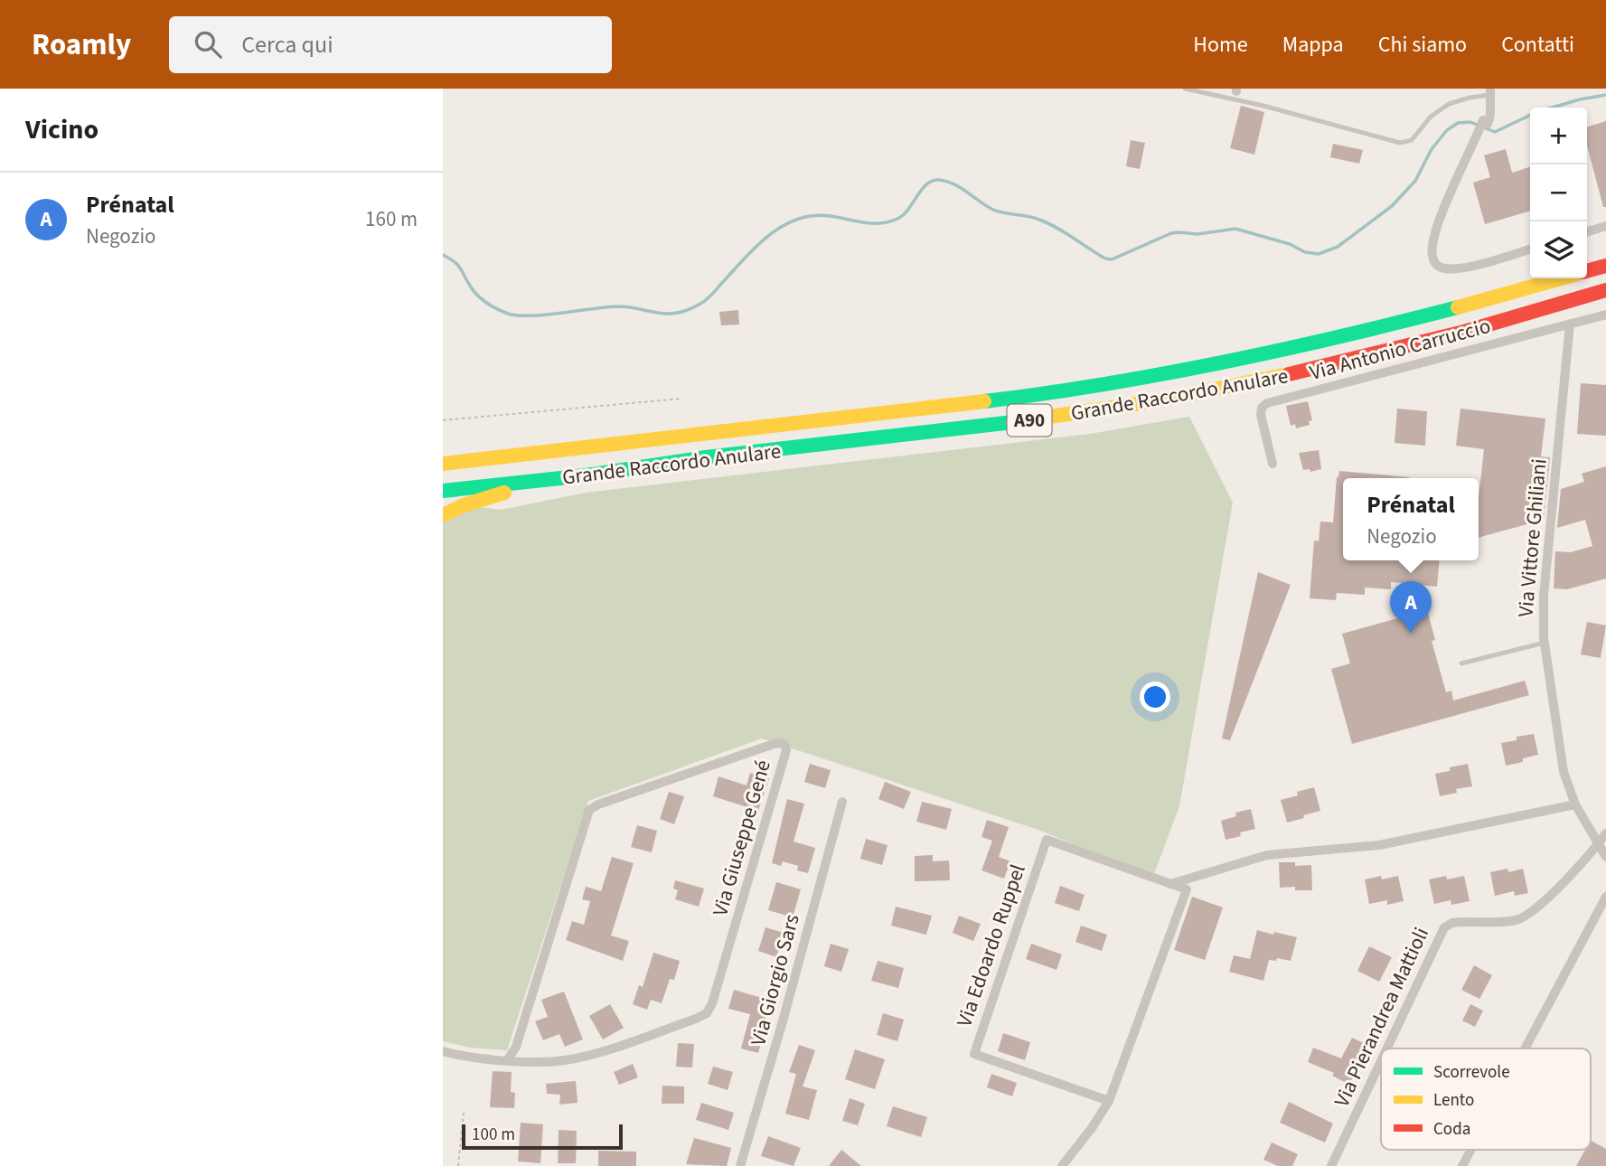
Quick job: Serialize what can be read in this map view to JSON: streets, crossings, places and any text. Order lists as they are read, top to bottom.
{
  "streets": {
    "highway": ["Grande Raccordo Anulare", "A90"],
    "street": [
      "Via Antonio Carruccio",
      "Via Vittore Ghiliani",
      "Via Giuseppe Gené",
      "Via Edoardo Ruppel",
      "Via Giorgio Sars",
      "Via Pierandrea Mattioli"
    ]
  },
  "crossings": [
    ["Via Antonio Carruccio", "Via Vittore Ghiliani"],
    ["Via Vittore Ghiliani", "Via Pierandrea Mattioli"]
  ],
  "legend": ["Scorrevole", "Lento", "Coda"],
  "scale_bar": "100 m",
  "page": {
    "header": "Roamly",
    "search": "Cerca qui",
    "nav": [
      "Home",
      "Mappa",
      "Chi siamo",
      "Contatti"
    ],
    "heading": "Vicino",
    "map_buttons": ["+", "−"],
    "list": [
      {
        "mark": "A",
        "name": "Prénatal",
        "note": "Negozio",
        "value": "160 m"
      }
    ],
    "popup": ["Prénatal", "Negozio"],
    "pins": "A",
    "scale": "100 m"
  }
}
